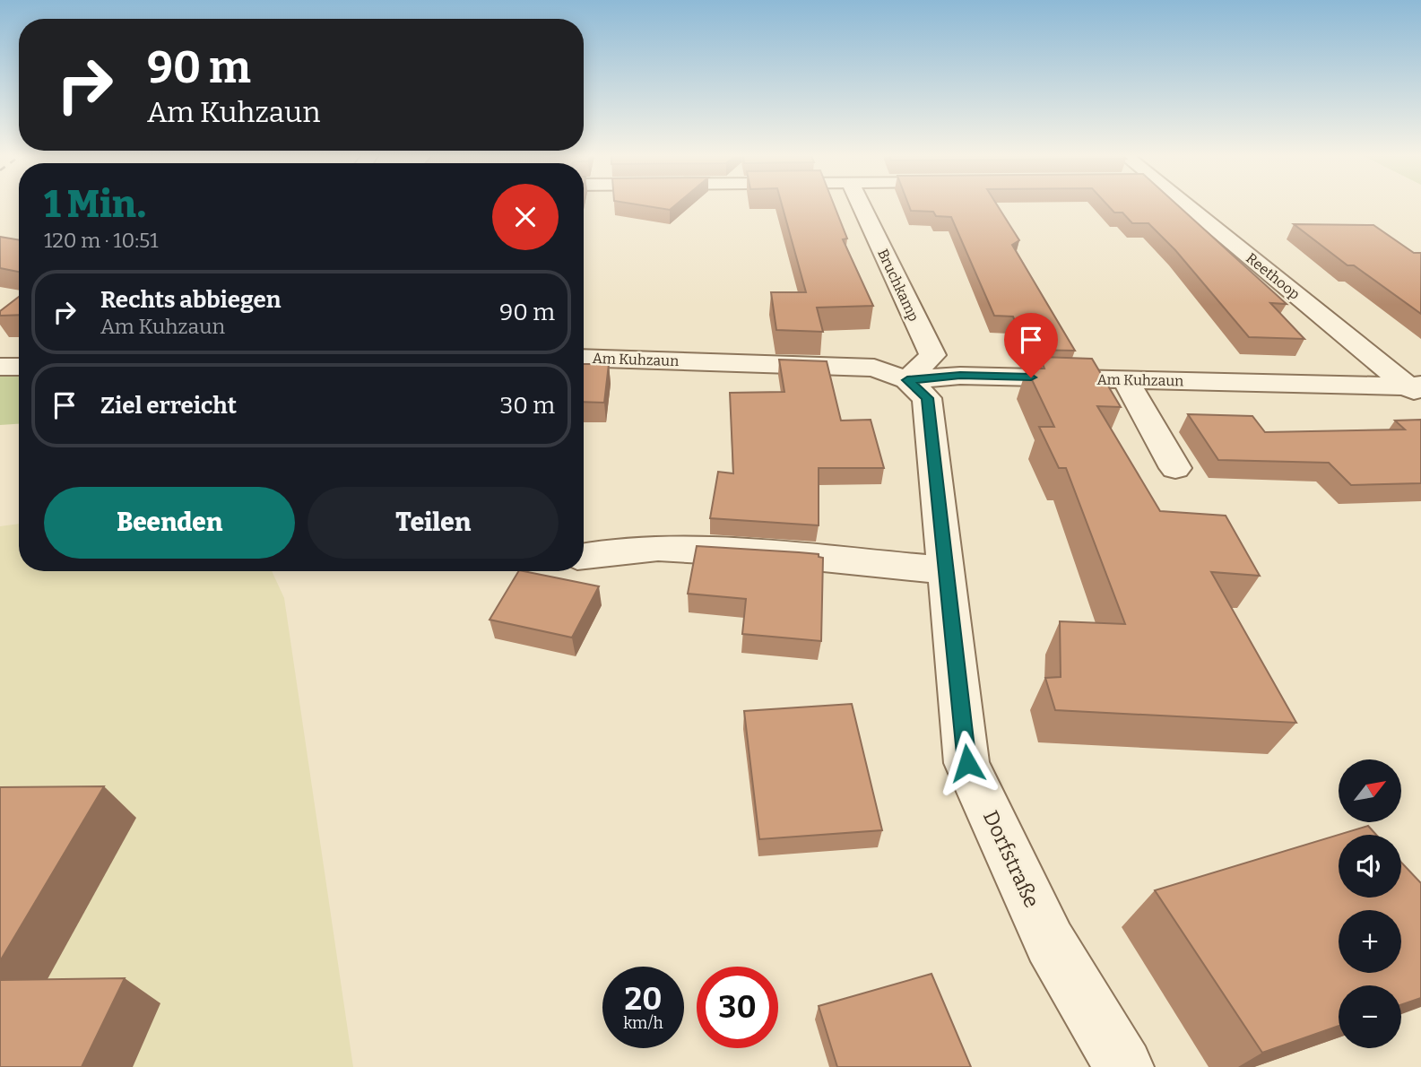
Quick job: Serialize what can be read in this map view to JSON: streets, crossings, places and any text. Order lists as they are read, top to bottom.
{
  "streets": {
    "street": [
      "Reethoop",
      "Bruchkamp",
      "Am Kuhzaun",
      "Dorfstraße"
    ]
  },
  "crossings": [
    ["Reethoop", "Am Kuhzaun"],
    ["Bruchkamp", "Am Kuhzaun"],
    ["Bruchkamp", "Dorfstraße"],
    ["Am Kuhzaun", "Dorfstraße"]
  ],
  "north": "top right",
  "page": {
    "turn": ["90 m", "Am Kuhzaun"],
    "heading": ["1 Min.", "120 m · 10:51"],
    "list": [
      {
        "name": "Rechts abbiegen",
        "note": "Am Kuhzaun",
        "value": "90 m"
      },
      {
        "name": "Ziel erreicht",
        "value": "30 m"
      }
    ],
    "buttons": ["Beenden", "Teilen"],
    "map_buttons": ["+", "−"],
    "speed": "20 km/h",
    "limit": "30"
  }
}
